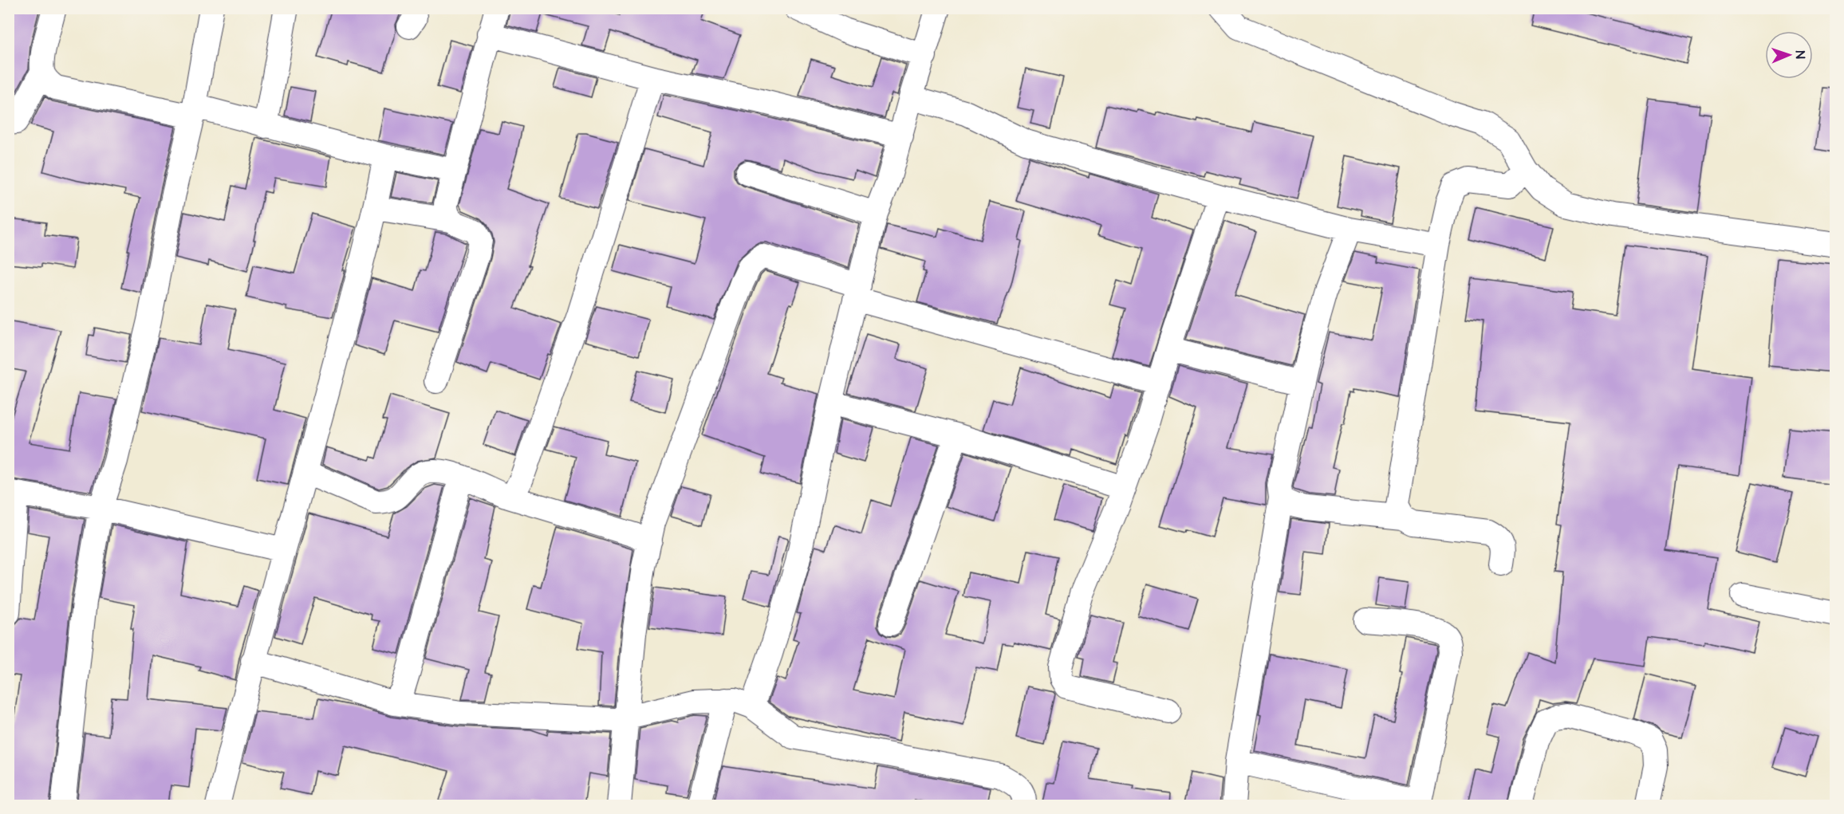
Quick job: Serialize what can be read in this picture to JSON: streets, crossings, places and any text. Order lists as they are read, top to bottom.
{
  "north": "right"
}
